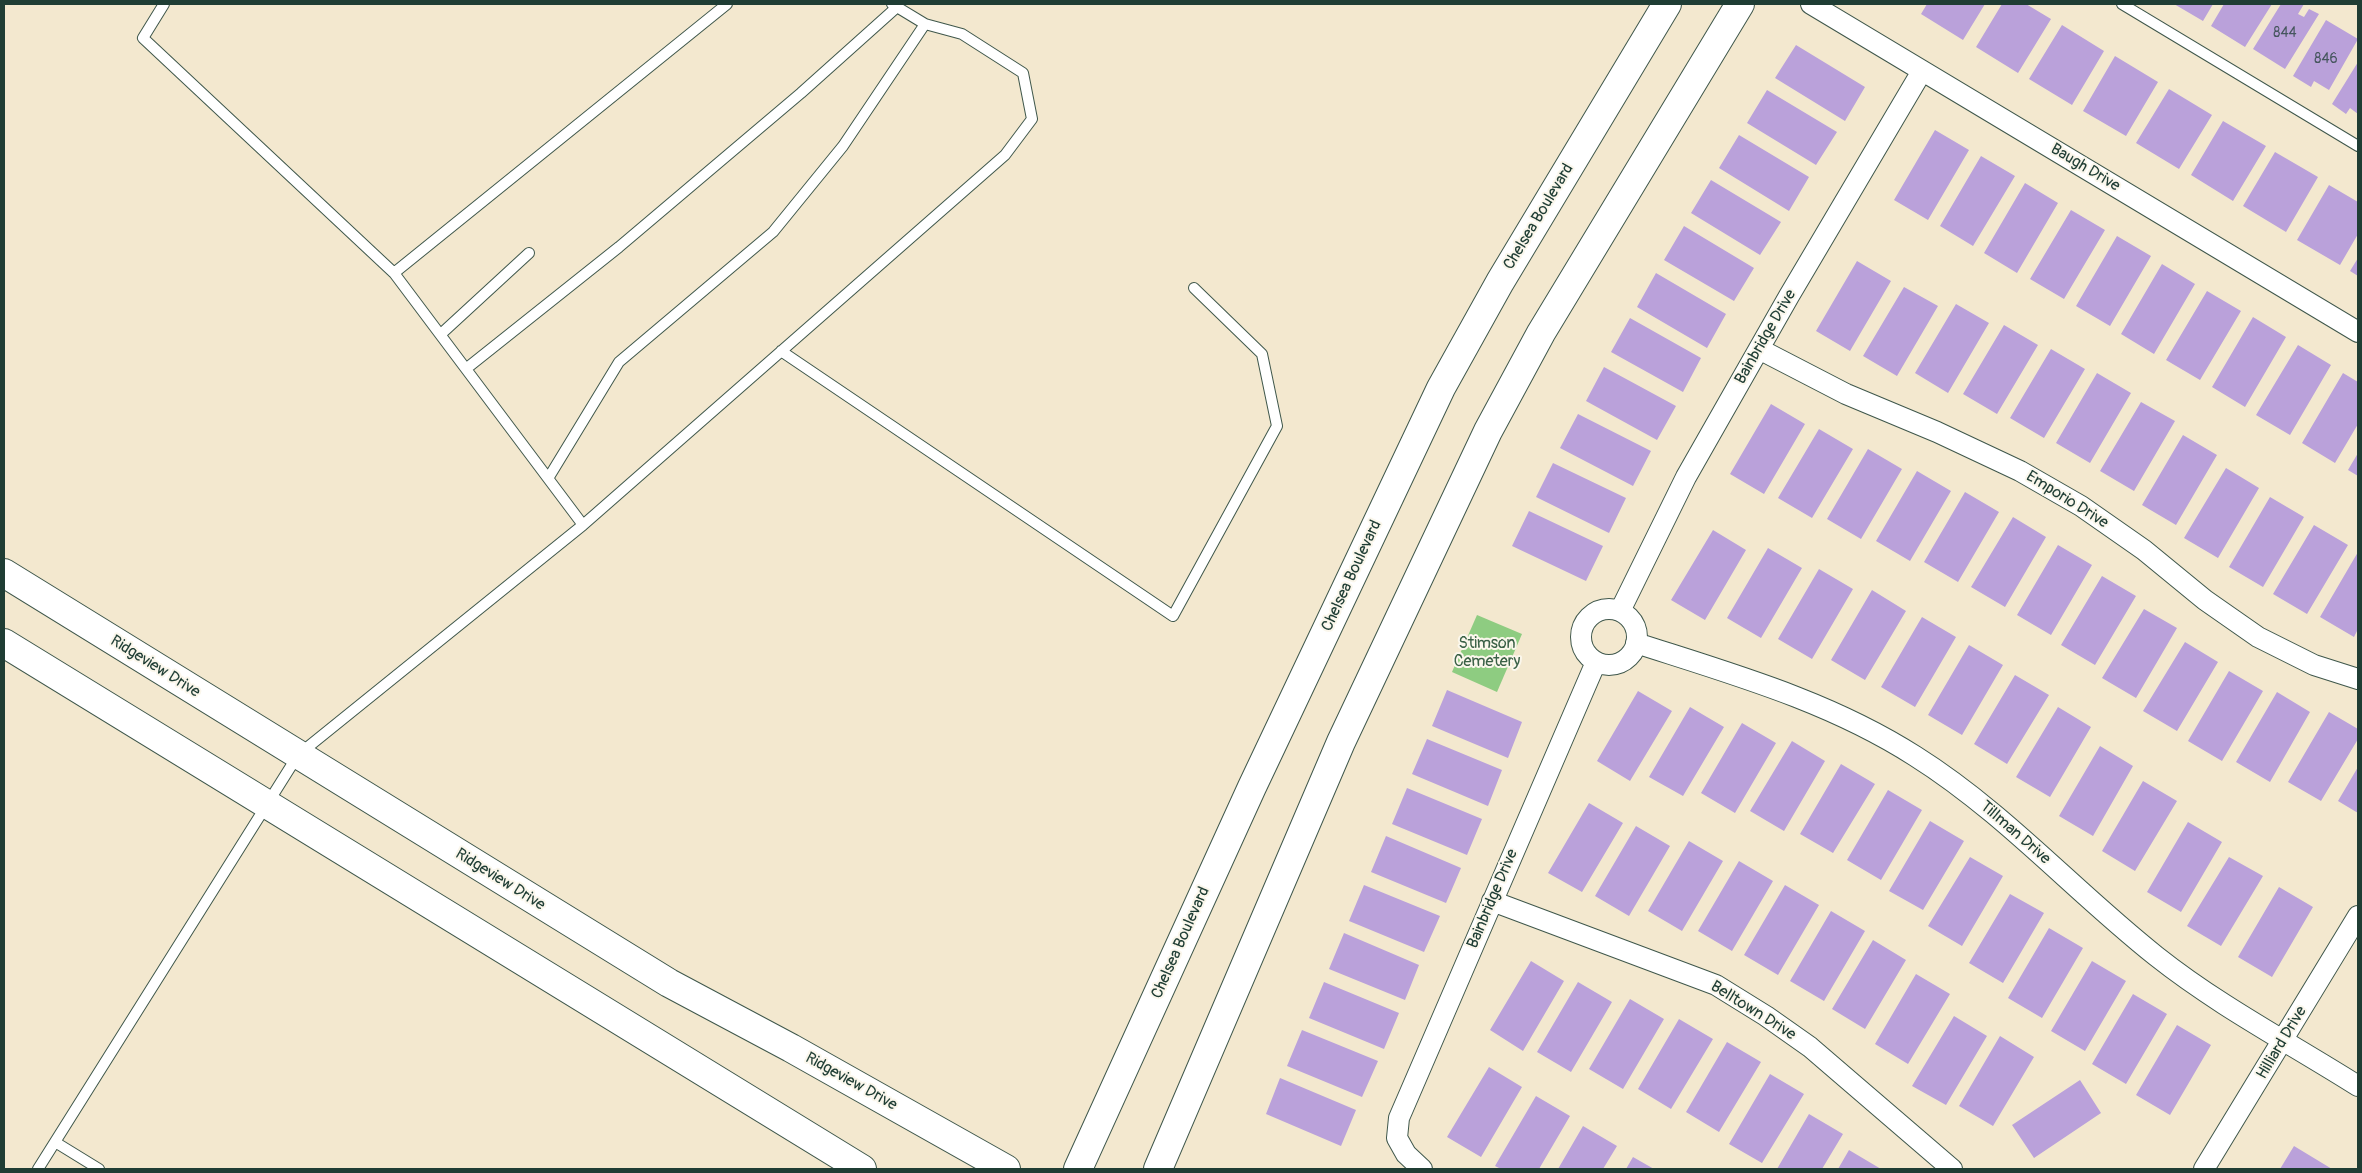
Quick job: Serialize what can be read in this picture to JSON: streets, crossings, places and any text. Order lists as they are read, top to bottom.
{
  "streets": {
    "main road": ["Chelsea Boulevard", "Ridgeview Drive"],
    "street": [
      "Baugh Drive",
      "Bainbridge Drive",
      "Emporio Drive",
      "Tillman Drive",
      "Belltown Drive",
      "Hilliard Drive"
    ]
  },
  "crossings": [
    ["Baugh Drive", "Bainbridge Drive"],
    ["Bainbridge Drive", "Emporio Drive"],
    ["Bainbridge Drive", "Tillman Drive"],
    ["Bainbridge Drive", "Belltown Drive"],
    ["Tillman Drive", "Hilliard Drive"]
  ],
  "parks": ["Stimson Cemetery"],
  "house_numbers": ["844", "846"]
}
